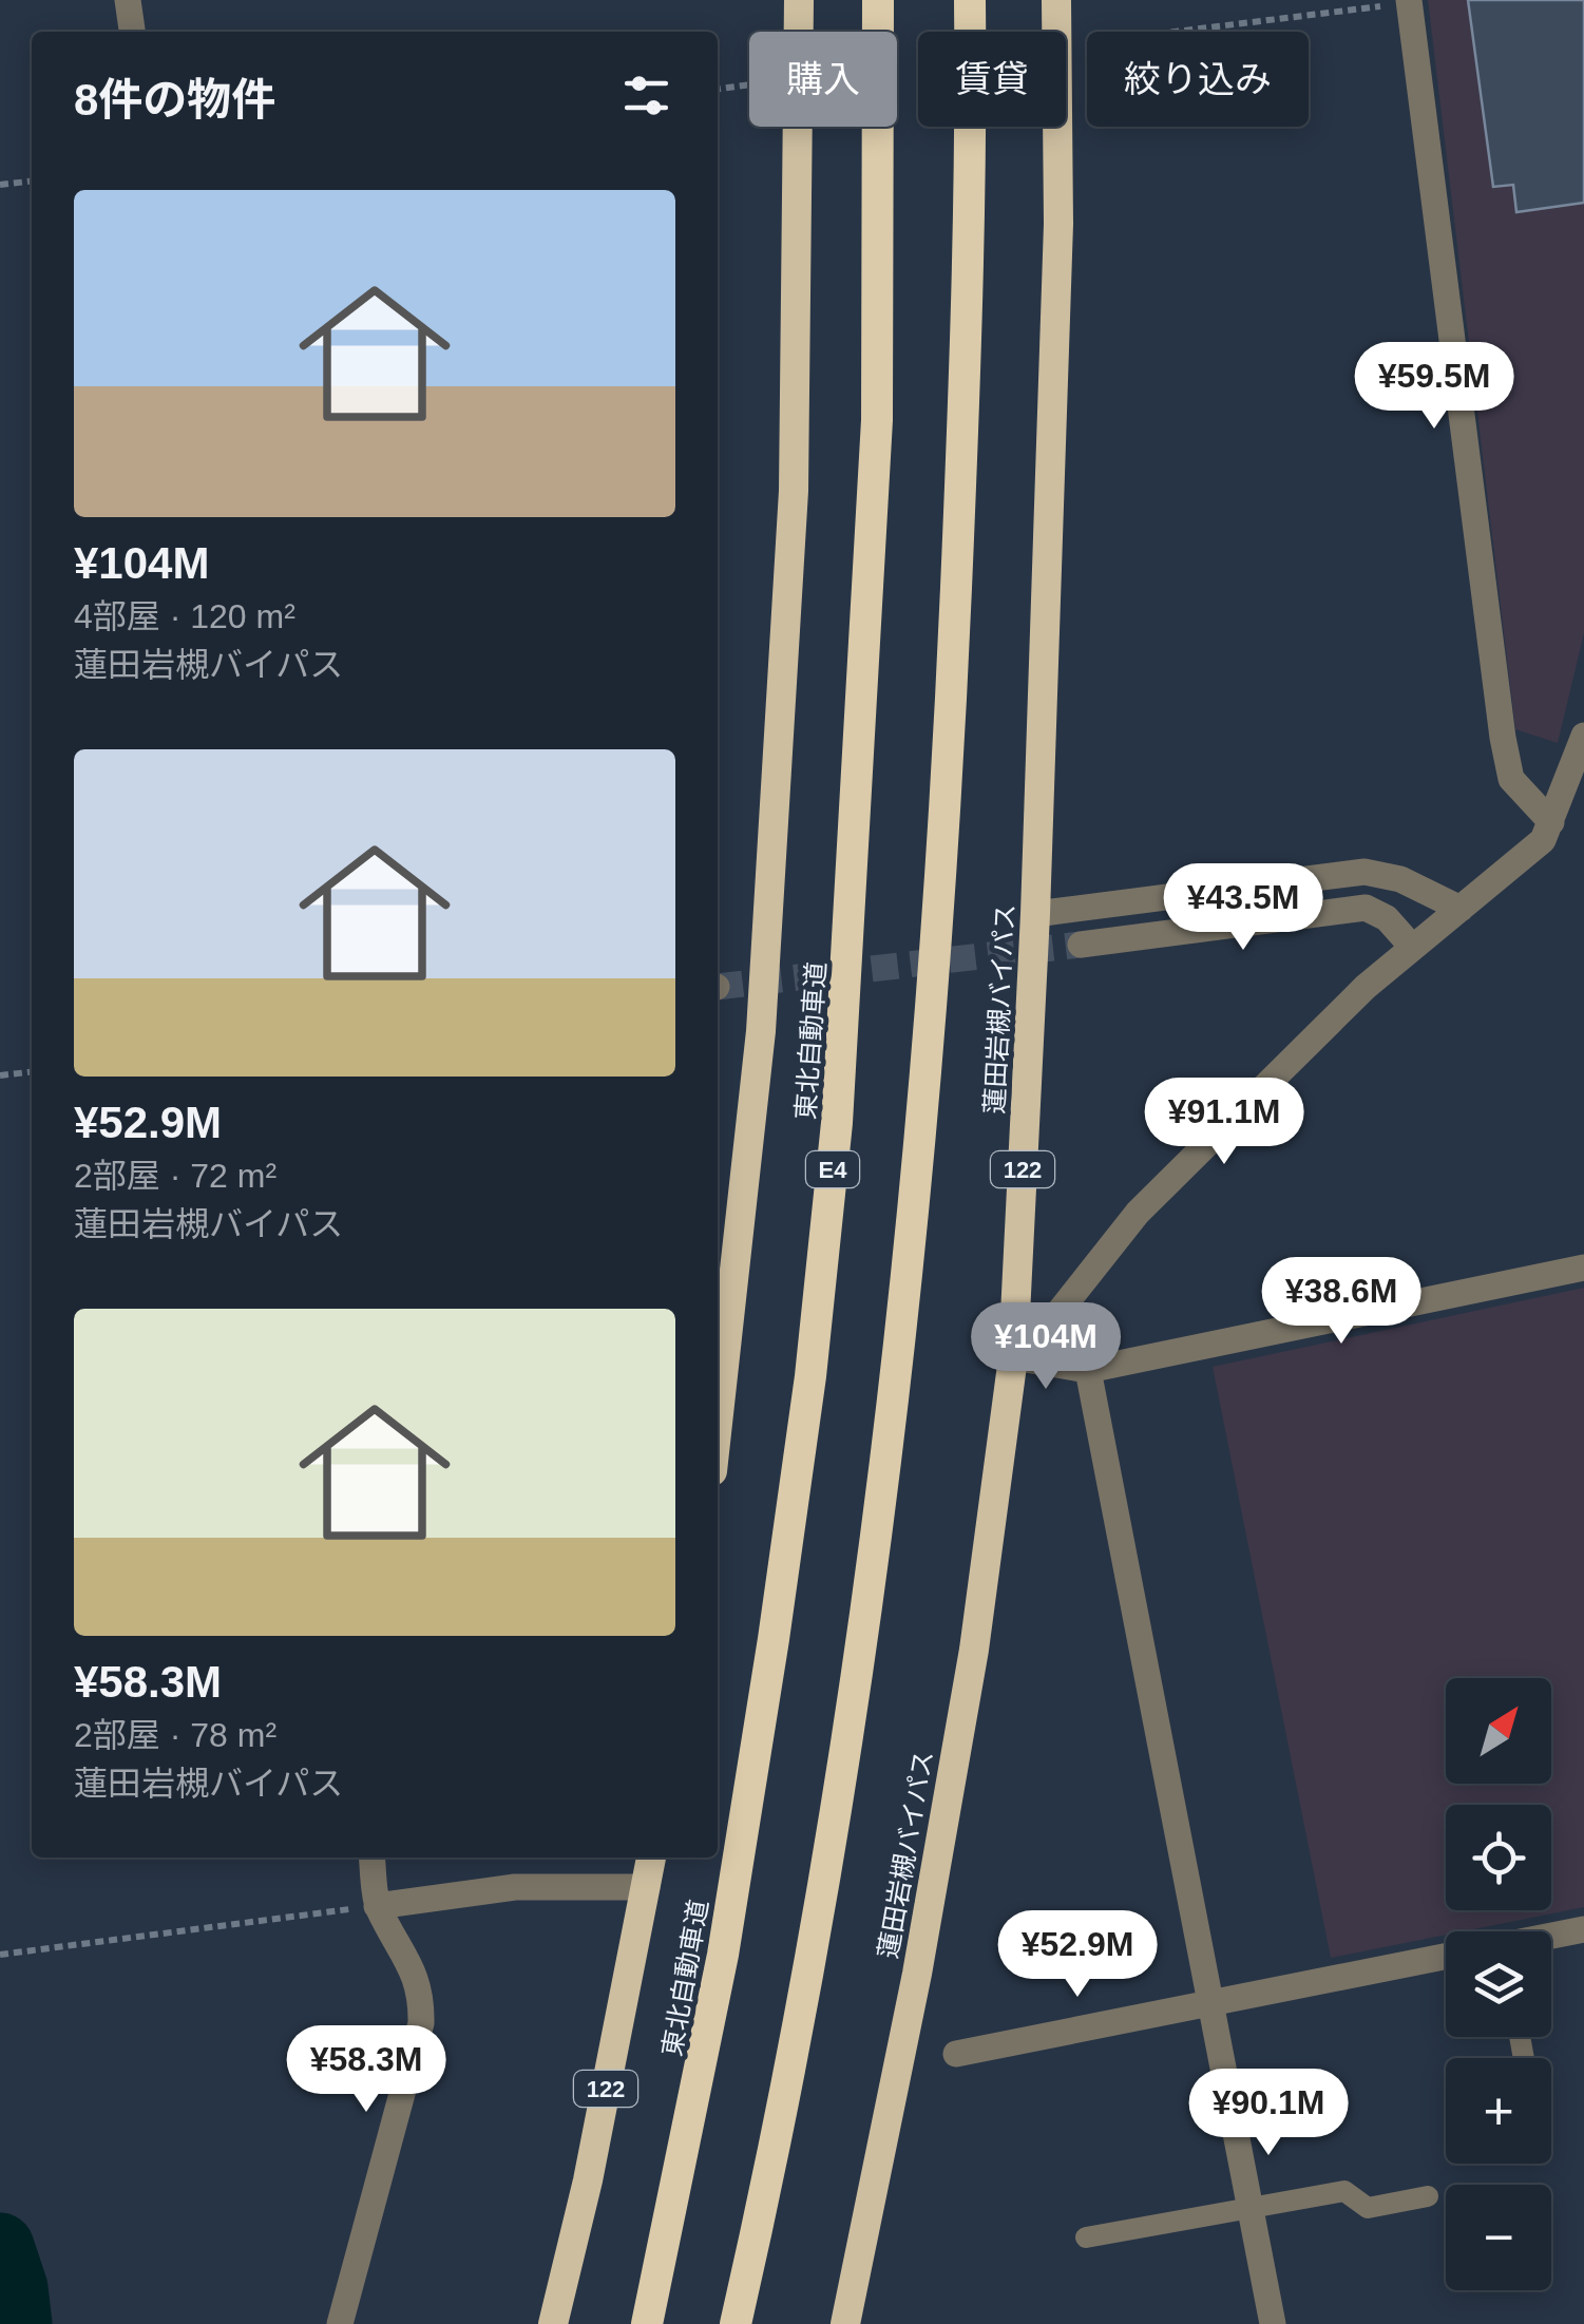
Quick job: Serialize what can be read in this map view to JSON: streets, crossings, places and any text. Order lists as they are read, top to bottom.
{
  "streets": {
    "highway": [
      "蓮田岩槻バイパス",
      "東北自動車道",
      "E4",
      "122"
    ]
  },
  "north": "top right",
  "page": {
    "chip": ["購入", "賃貸", "絞り込み"],
    "heading": "8件の物件",
    "list": [
      {
        "name": "¥104M",
        "note": "4部屋 · 120 m² · 蓮田岩槻バイパス"
      },
      {
        "name": "¥52.9M",
        "note": "2部屋 · 72 m² · 蓮田岩槻バイパス"
      },
      {
        "name": "¥58.3M",
        "note": "2部屋 · 78 m² · 蓮田岩槻バイパス"
      }
    ],
    "price": [
      "¥59.5M",
      "¥43.5M",
      "¥91.1M",
      "¥38.6M",
      "¥104M",
      "¥52.9M",
      "¥58.3M",
      "¥90.1M"
    ],
    "map_buttons": ["+", "−"]
  }
}
